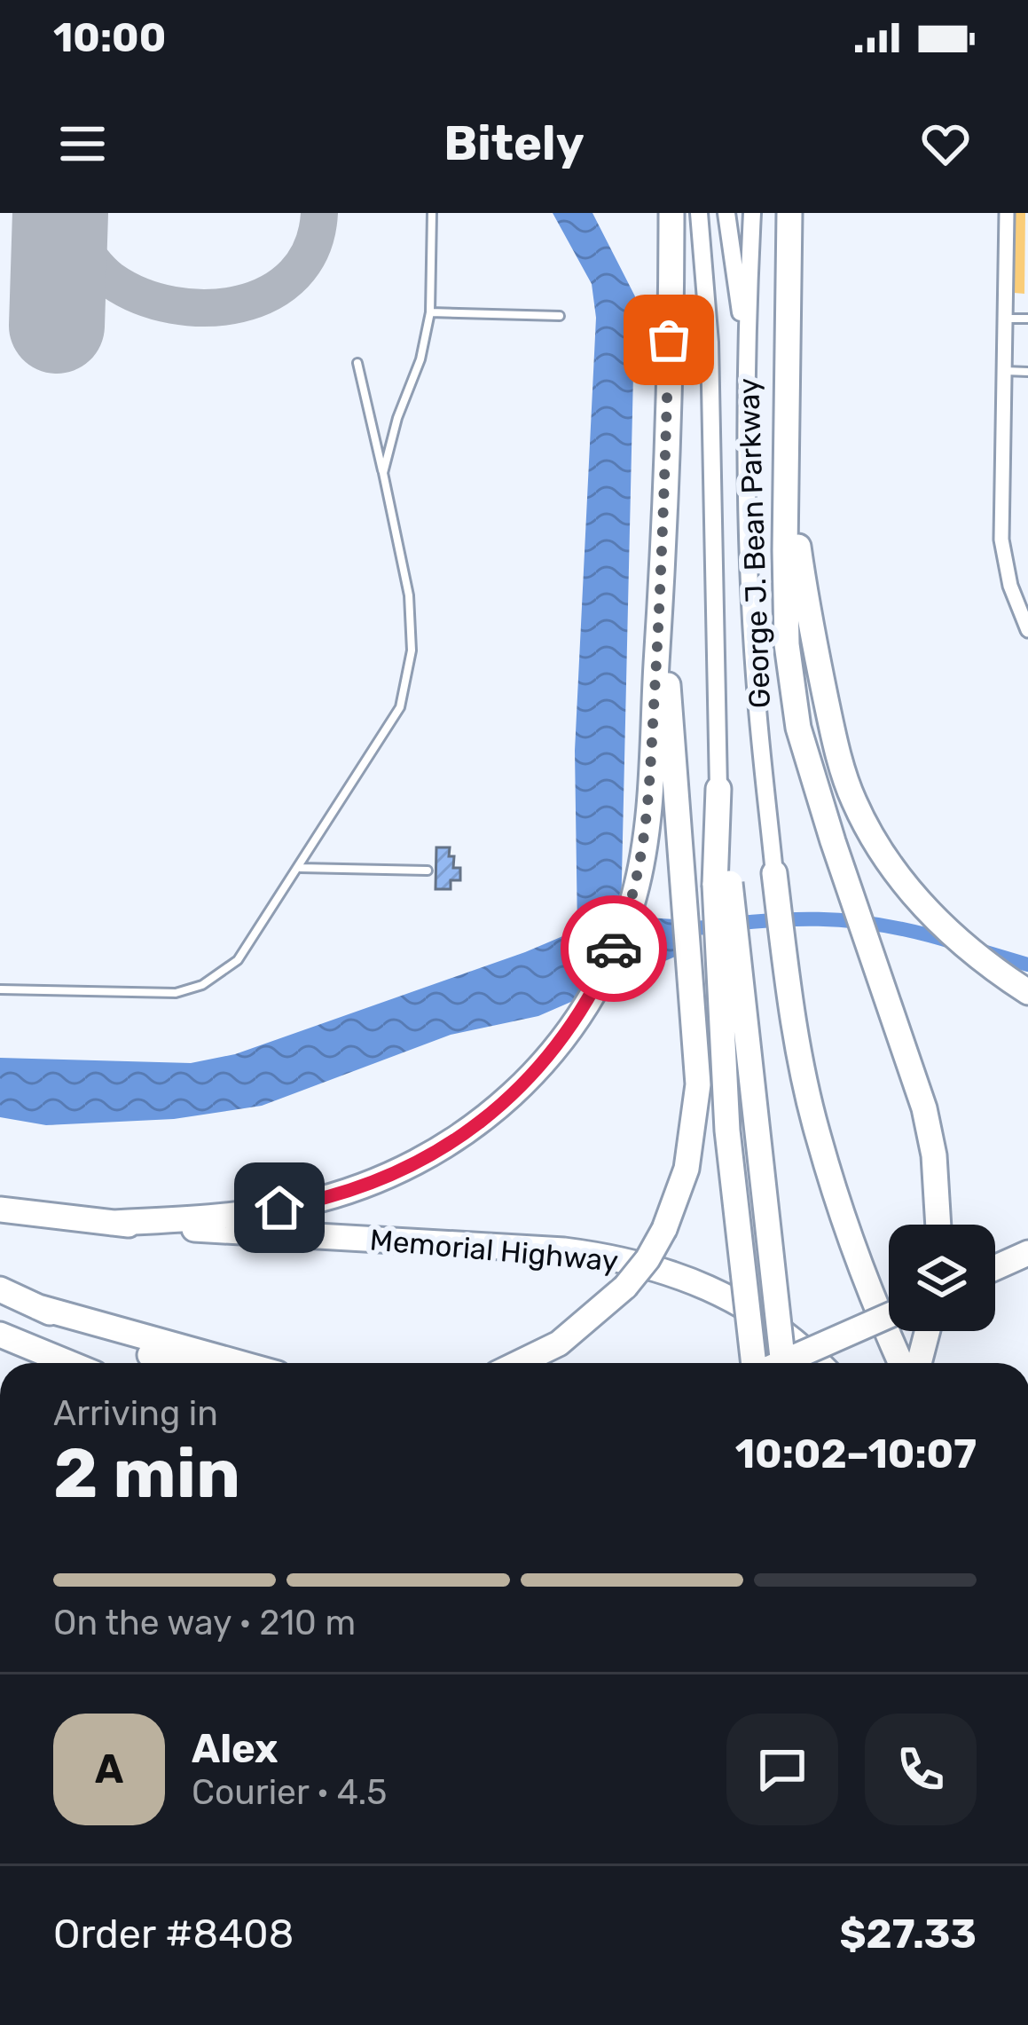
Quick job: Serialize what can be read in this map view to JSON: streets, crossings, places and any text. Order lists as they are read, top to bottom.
{
  "streets": {
    "highway": ["Memorial Highway"],
    "street": ["George J. Bean Parkway"]
  },
  "page": {
    "status": "10:00",
    "header": "Bitely",
    "heading": ["2 min", "Arriving in", "10:02–10:07"],
    "panel": [
      "Alex",
      "Courier · 4.5",
      "Order #8408",
      "$27.33"
    ],
    "bar": "On the way · 210 m",
    "round": "A"
  }
}
